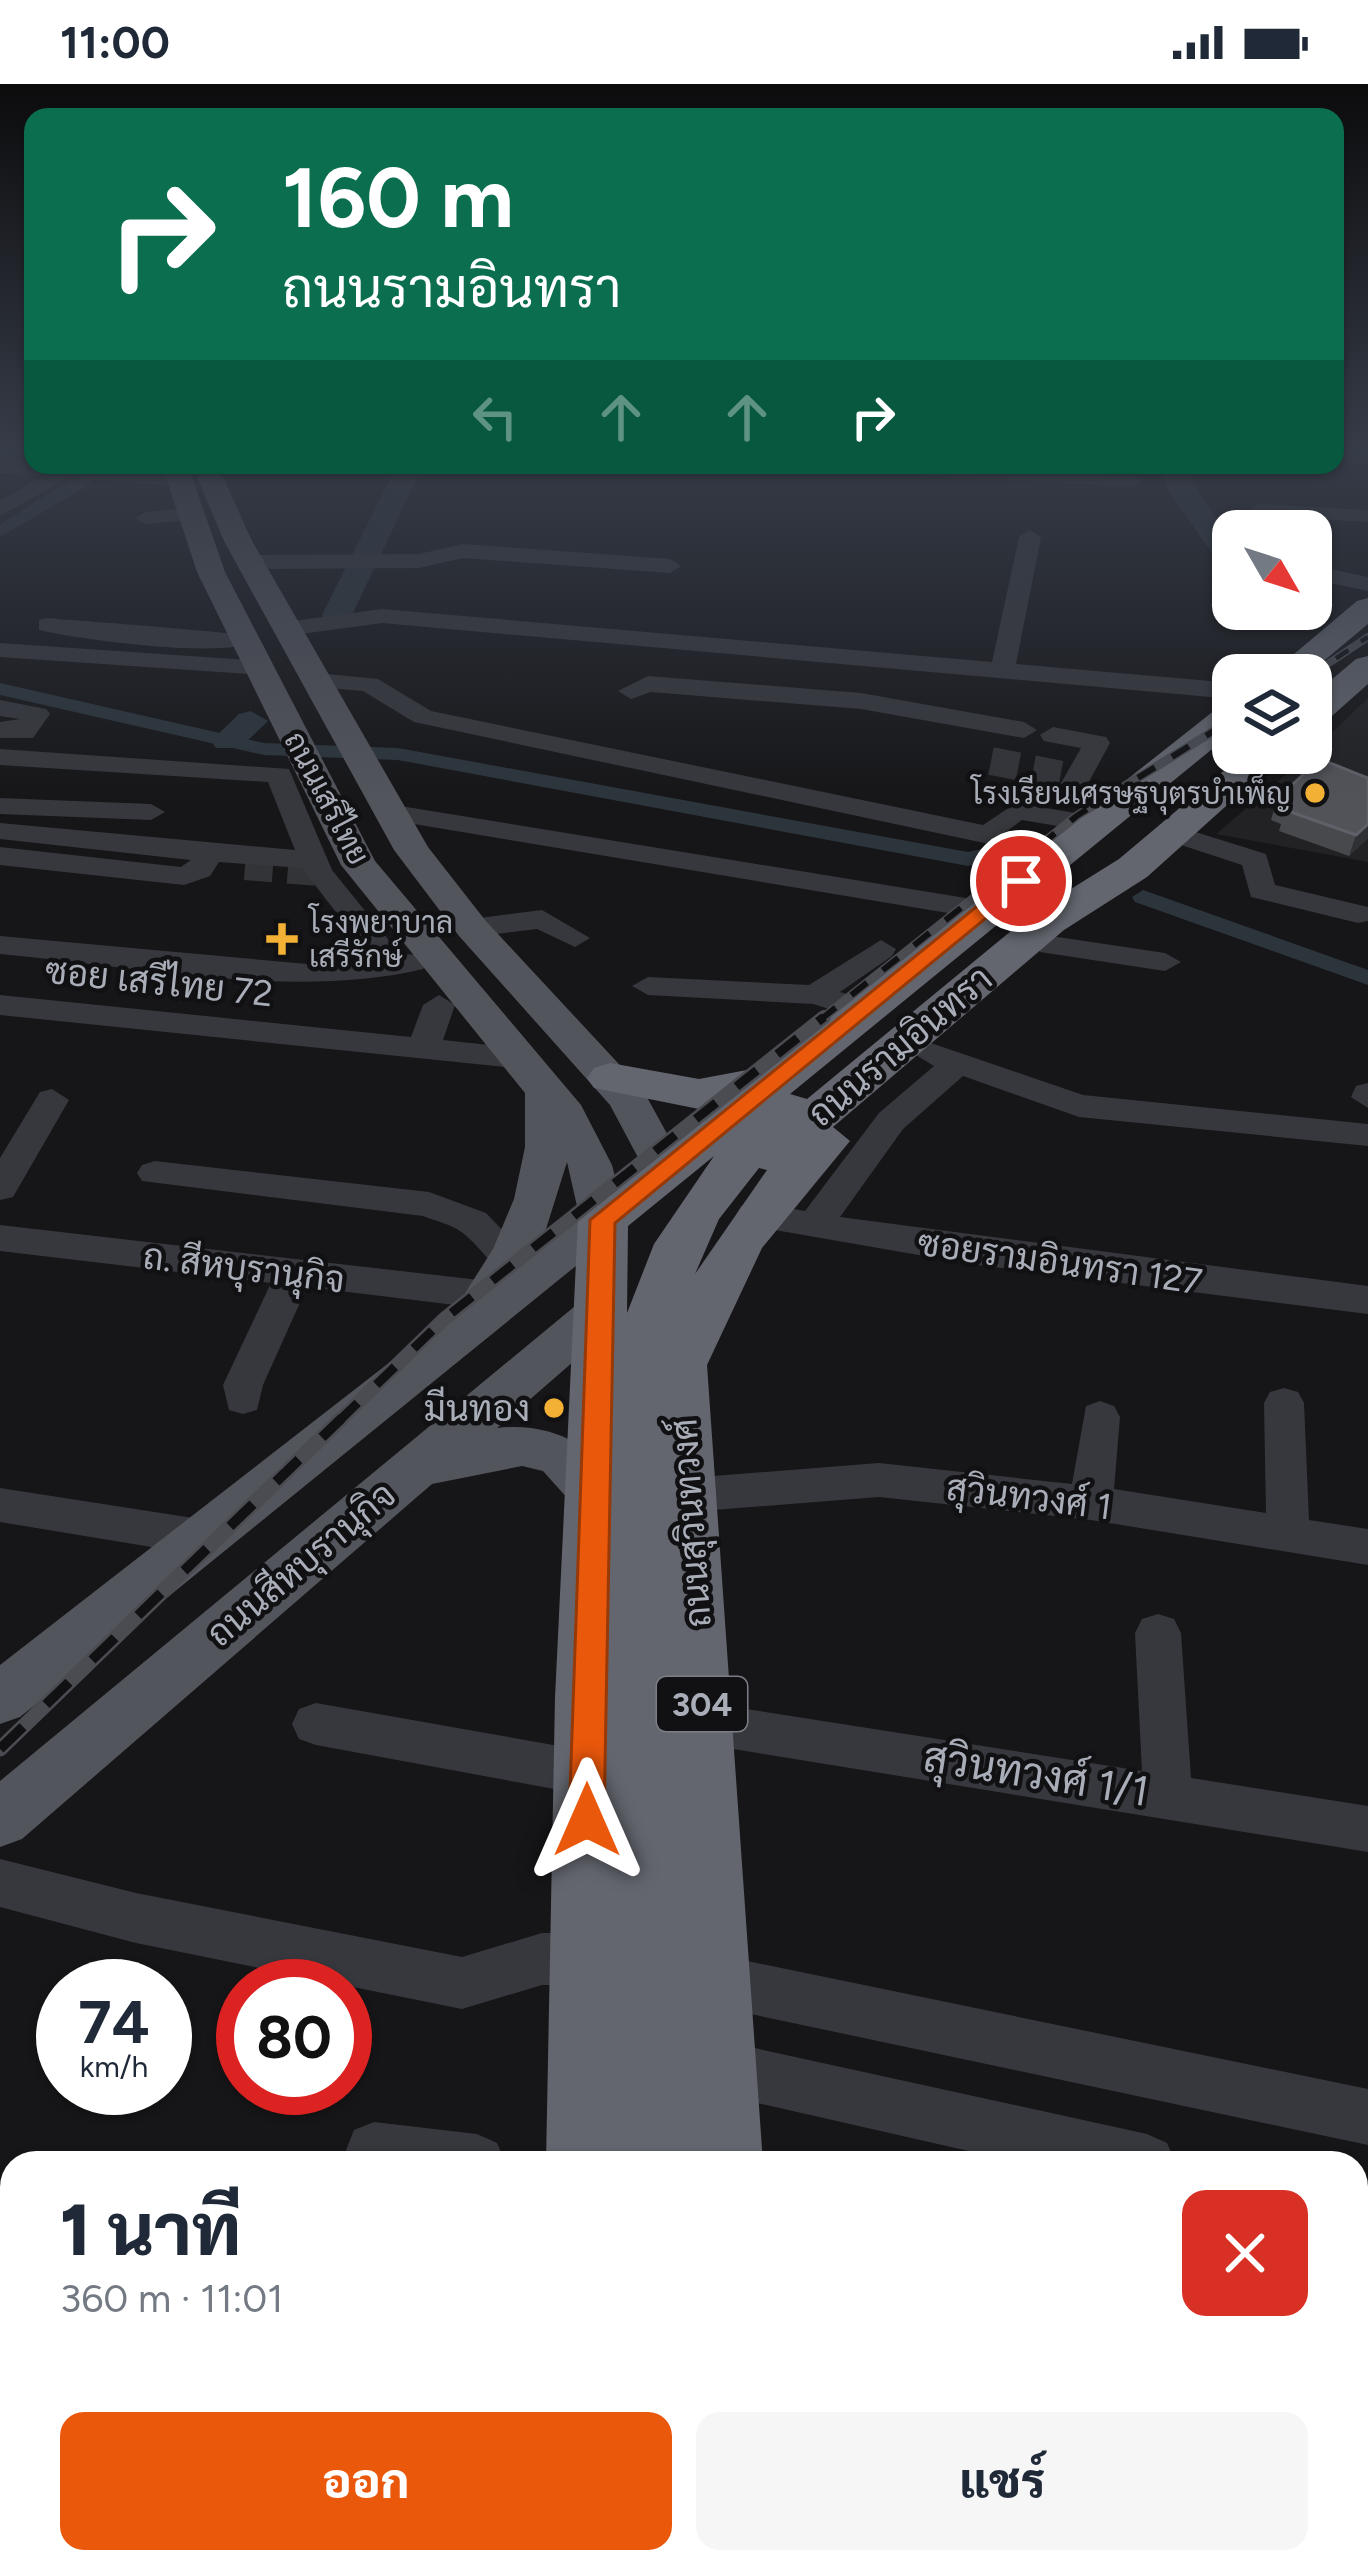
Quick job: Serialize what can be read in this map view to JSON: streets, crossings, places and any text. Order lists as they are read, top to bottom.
{
  "streets": {
    "highway": ["ถนนรามอินทรา", "ถนนสุวินทวงศ์", "304"],
    "main road": ["ถนนเสรีไทย", "ถนนสีหบุรานุกิจ"],
    "street": [
      "ซอย เสรีไทย 72",
      "ซอยรามอินทรา 127",
      "ถ. สีหบุรานุกิจ",
      "สุวินทวงศ์ 1",
      "สุวินทวงศ์ 1/1"
    ]
  },
  "crossings": [
    ["ถนนเสรีไทย", "ซอย เสรีไทย 72"],
    ["ถนนเสรีไทย", "ถนนรามอินทรา"],
    ["ถนนเสรีไทย", "ถนนสุวินทวงศ์"],
    ["ถนนรามอินทรา", "ถนนสุวินทวงศ์"],
    ["ถนนรามอินทรา", "ถนนสีหบุรานุกิจ"],
    ["สุวินทวงศ์ 1", "ถนนสุวินทวงศ์"],
    ["ถนนสุวินทวงศ์", "ถนนสีหบุรานุกิจ"],
    ["ถนนสุวินทวงศ์", "สุวินทวงศ์ 1/1"]
  ],
  "places": {
    "other": ["โรงเรียนเศรษฐบุตรบำเพ็ญ", "มีนทอง"],
    "health": ["โรงพยาบาล เสรีรักษ์"]
  },
  "north": "bottom right",
  "page": {
    "status": "11:00",
    "turn": ["160 m", "ถนนรามอินทรา"],
    "speed": "74 km/h",
    "limit": "80",
    "heading": ["1 นาที", "360 m · 11:01"],
    "buttons": ["ออก", "แชร์"]
  }
}
